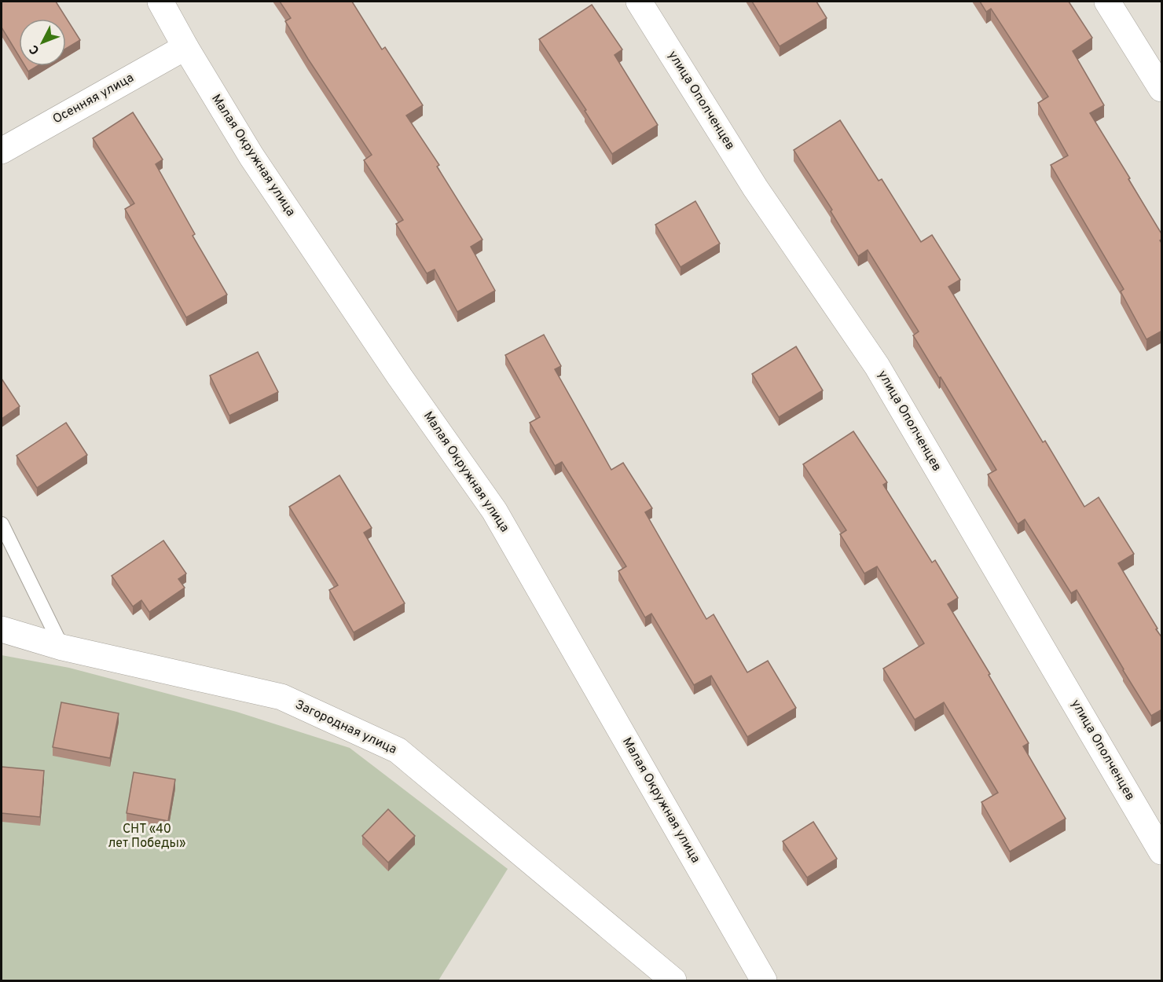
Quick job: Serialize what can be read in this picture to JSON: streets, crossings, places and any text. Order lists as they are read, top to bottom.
{
  "streets": {
    "street": [
      "Осенняя улица",
      "улица Ополченцев",
      "Малая Окружная улица",
      "Загородная улица"
    ]
  },
  "crossings": [
    ["Осенняя улица", "Малая Окружная улица"]
  ],
  "parks": ["СНТ «40 лет Победы»"],
  "north": "bottom left"
}
